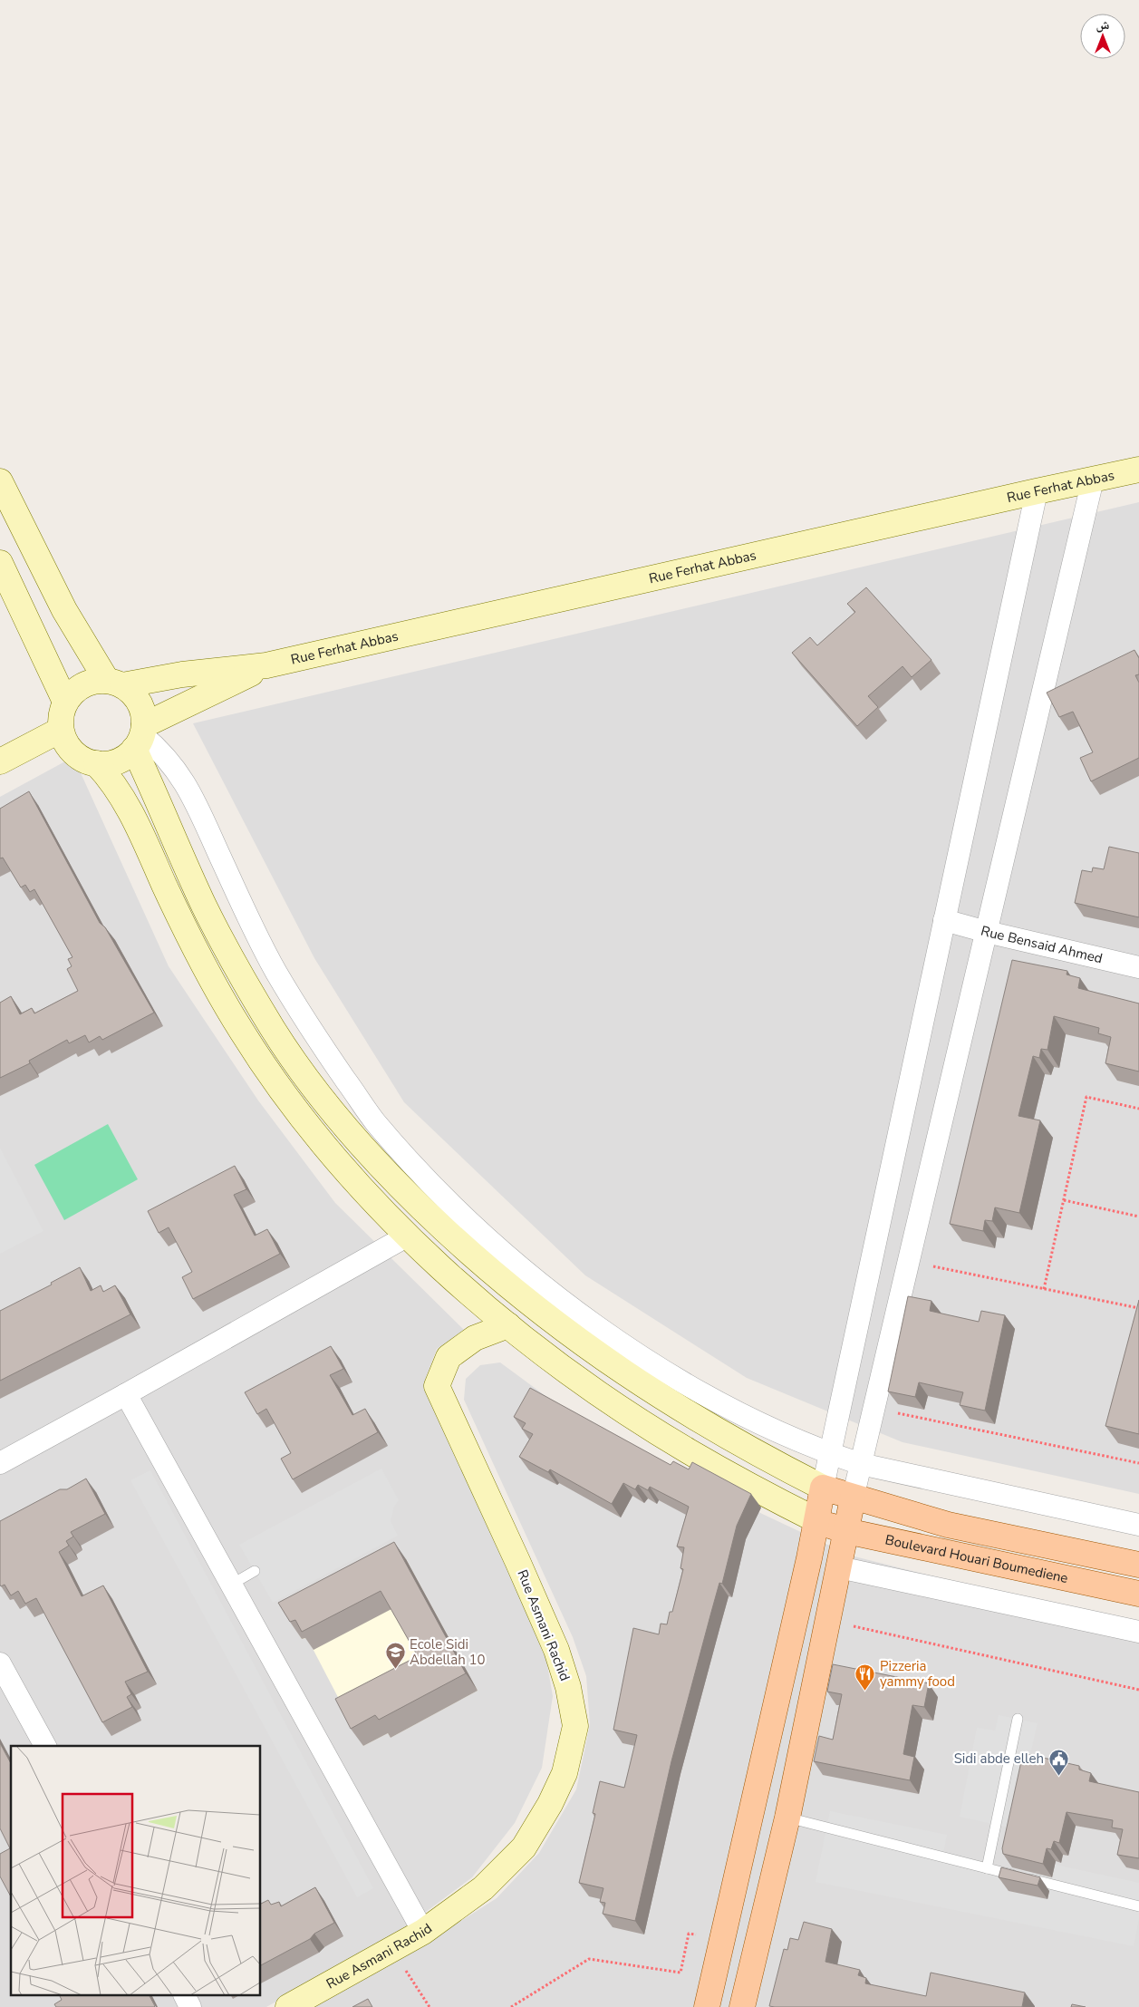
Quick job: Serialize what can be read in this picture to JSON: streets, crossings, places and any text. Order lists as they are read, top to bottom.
{
  "streets": {
    "main road": ["Rue Ferhat Abbas", "Boulevard Houari Boumediene", "Rue Asmani Rachid"],
    "street": ["Rue Bensaid Ahmed"]
  },
  "places": {
    "school or university": ["Ecole Sidi Abdellah 10"],
    "restaurant": ["Pizzeria yammy food"],
    "public building": ["Sidi abde elleh"]
  },
  "north": "top"
}
